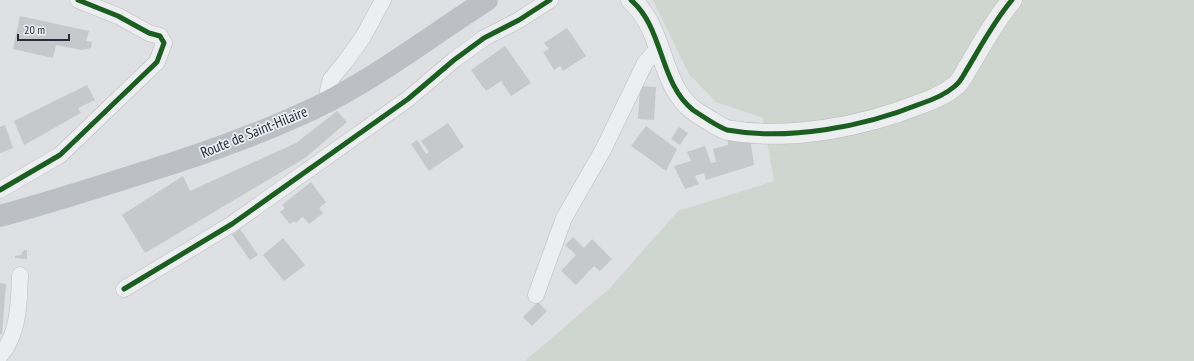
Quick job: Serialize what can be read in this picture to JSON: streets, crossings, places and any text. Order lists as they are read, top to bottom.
{
  "streets": {
    "main road": ["Route de Saint-Hilaire"]
  },
  "scale_bar": "20 m"
}
